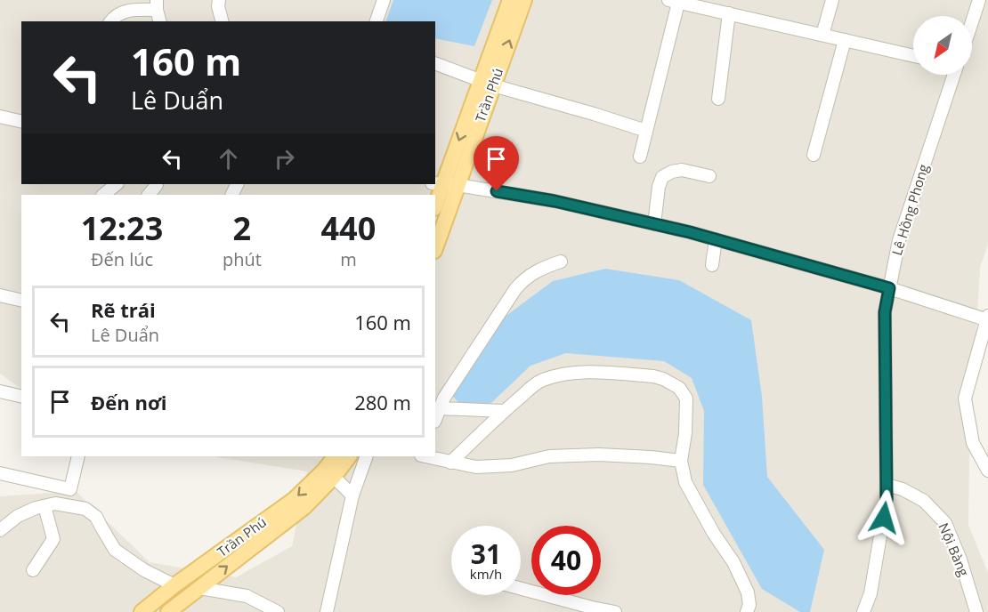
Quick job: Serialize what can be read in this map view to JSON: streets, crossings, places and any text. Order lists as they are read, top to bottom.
{
  "streets": {
    "main road": ["Trần Phú"],
    "street": ["Lê Hồng Phong", "Nội Bàng"]
  },
  "crossings": [
    ["Lê Hồng Phong", "Nội Bàng"]
  ],
  "north": "bottom left",
  "page": {
    "turn": ["160 m", "Lê Duẩn"],
    "eta": [
      "12:23",
      "Đến lúc",
      "2",
      "phút",
      "440",
      "m"
    ],
    "list": [
      {
        "name": "Rẽ trái",
        "note": "Lê Duẩn",
        "value": "160 m"
      },
      {
        "name": "Đến nơi",
        "value": "280 m"
      }
    ],
    "speed": "31 km/h",
    "limit": "40"
  }
}
